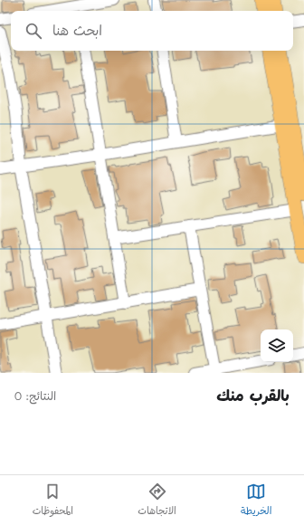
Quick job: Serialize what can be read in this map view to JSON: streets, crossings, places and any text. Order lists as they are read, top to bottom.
{
  "page": {
    "search": "ابحث هنا",
    "heading": ["بالقرب منك", "النتائج: 0"],
    "nav": ["الخريطة", "الاتجاهات", "المحفوظات"]
  }
}
